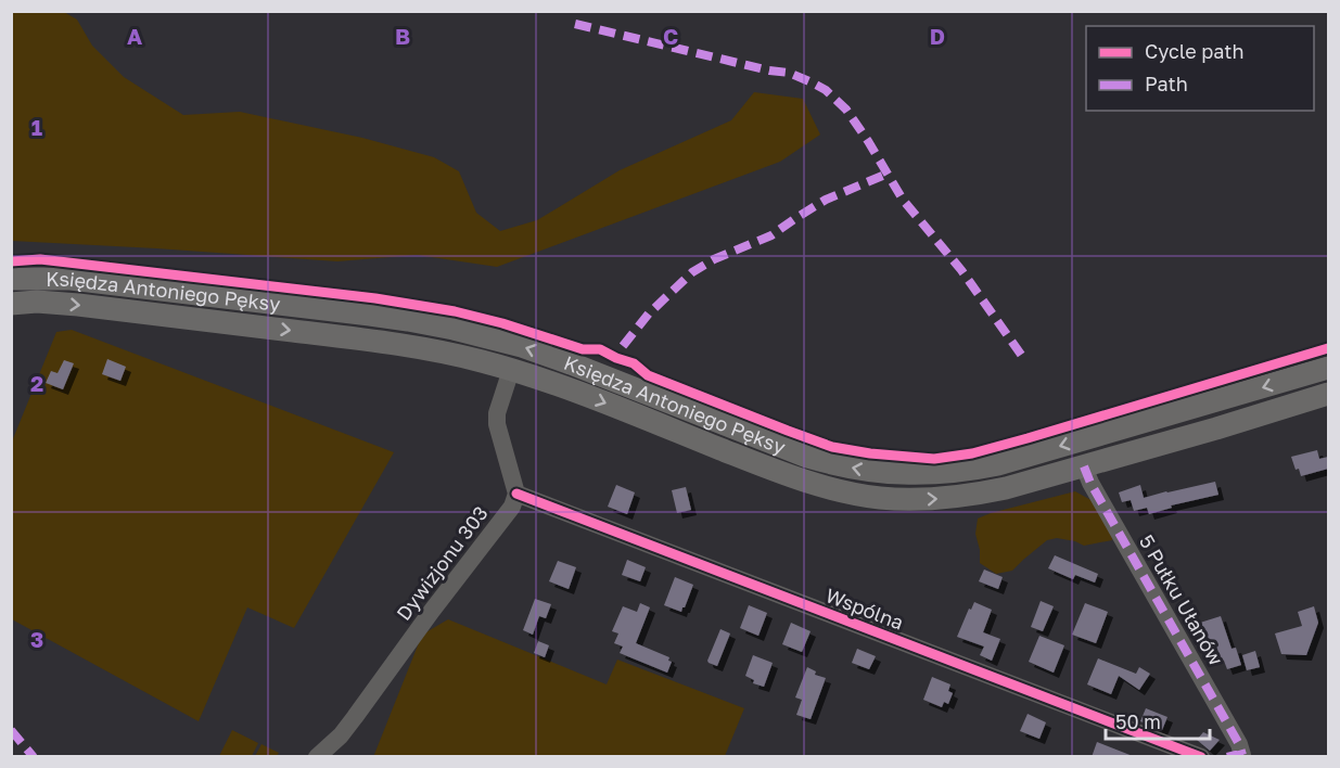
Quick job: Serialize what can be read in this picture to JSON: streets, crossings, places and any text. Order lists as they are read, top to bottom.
{
  "streets": {
    "main road": ["Księdza Antoniego Pęksy"],
    "street": ["Dywizjonu 303", "5 Pułku Ułanów", "Wspólna"]
  },
  "crossings": [
    ["Księdza Antoniego Pęksy", "5 Pułku Ułanów"],
    ["Dywizjonu 303", "Wspólna"]
  ],
  "legend": ["Cycle path", "Path"],
  "scale_bar": "50 m",
  "grid": {
    "columns": [
      "A",
      "B",
      "C",
      "D"
    ],
    "rows": ["1", "2", "3"]
  }
}
